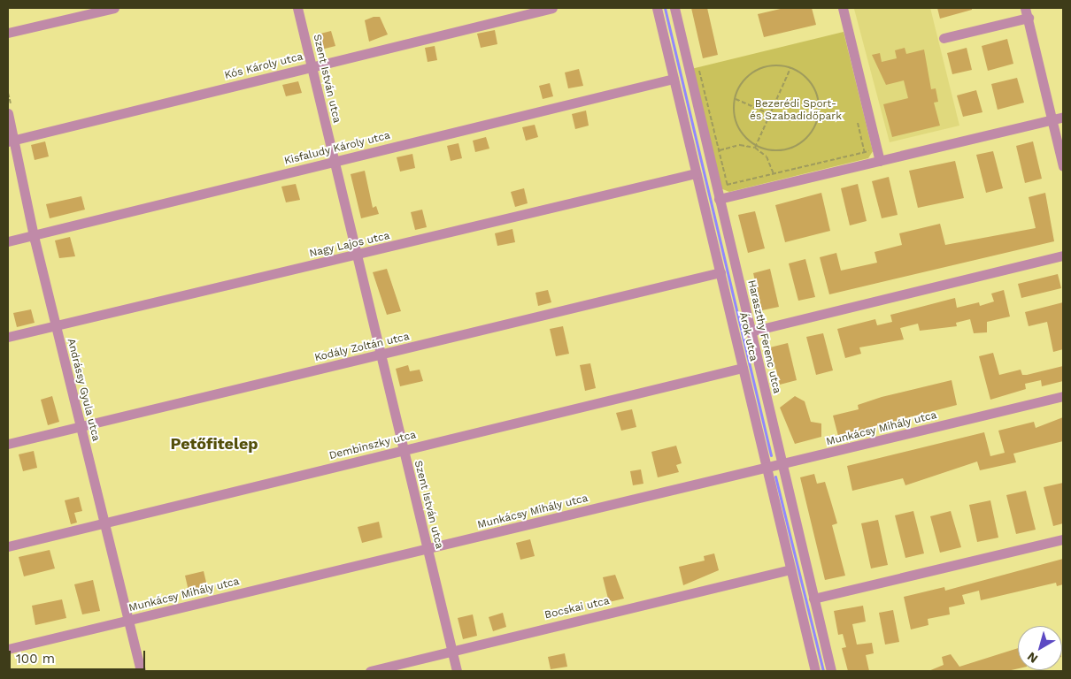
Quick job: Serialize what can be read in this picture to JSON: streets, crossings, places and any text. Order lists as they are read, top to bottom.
{
  "streets": {
    "street": [
      "Kós Károly utca",
      "Szent István utca",
      "Kisfaludy Károly utca",
      "Nagy Lajos utca",
      "Árok utca",
      "Haraszthy Ferenc utca",
      "Kodály Zoltán utca",
      "Andrássy Gyula utca",
      "Munkácsy Mihály utca",
      "Dembinszky utca",
      "Bocskai utca"
    ]
  },
  "crossings": [
    ["Kós Károly utca", "Szent István utca"],
    ["Kós Károly utca", "Andrássy Gyula utca"],
    ["Szent István utca", "Kisfaludy Károly utca"],
    ["Szent István utca", "Nagy Lajos utca"],
    ["Szent István utca", "Kodály Zoltán utca"],
    ["Szent István utca", "Munkácsy Mihály utca"],
    ["Szent István utca", "Dembinszky utca"],
    ["Szent István utca", "Bocskai utca"],
    ["Kisfaludy Károly utca", "Árok utca"],
    ["Kisfaludy Károly utca", "Andrássy Gyula utca"],
    ["Nagy Lajos utca", "Árok utca"],
    ["Nagy Lajos utca", "Andrássy Gyula utca"],
    ["Árok utca", "Kodály Zoltán utca"],
    ["Árok utca", "Munkácsy Mihály utca"],
    ["Árok utca", "Dembinszky utca"],
    ["Árok utca", "Bocskai utca"],
    ["Haraszthy Ferenc utca", "Munkácsy Mihály utca"],
    ["Kodály Zoltán utca", "Andrássy Gyula utca"],
    ["Andrássy Gyula utca", "Munkácsy Mihály utca"],
    ["Andrássy Gyula utca", "Dembinszky utca"]
  ],
  "districts": ["Petőfitelep"],
  "parks": ["Bezerédi Sport- és Szabadidőpark"],
  "scale_bar": "100 m",
  "north": "bottom left"
}
